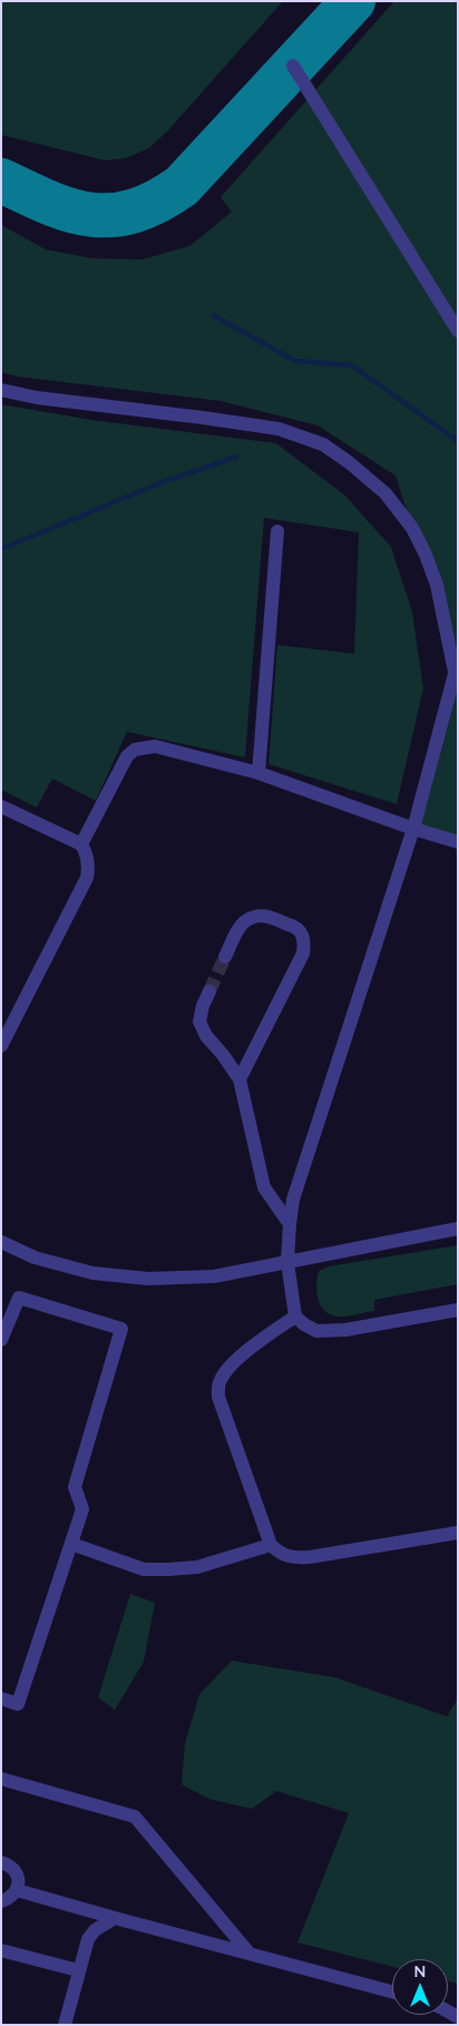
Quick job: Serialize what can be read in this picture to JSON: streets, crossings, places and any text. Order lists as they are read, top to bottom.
{
  "north": "top"
}
